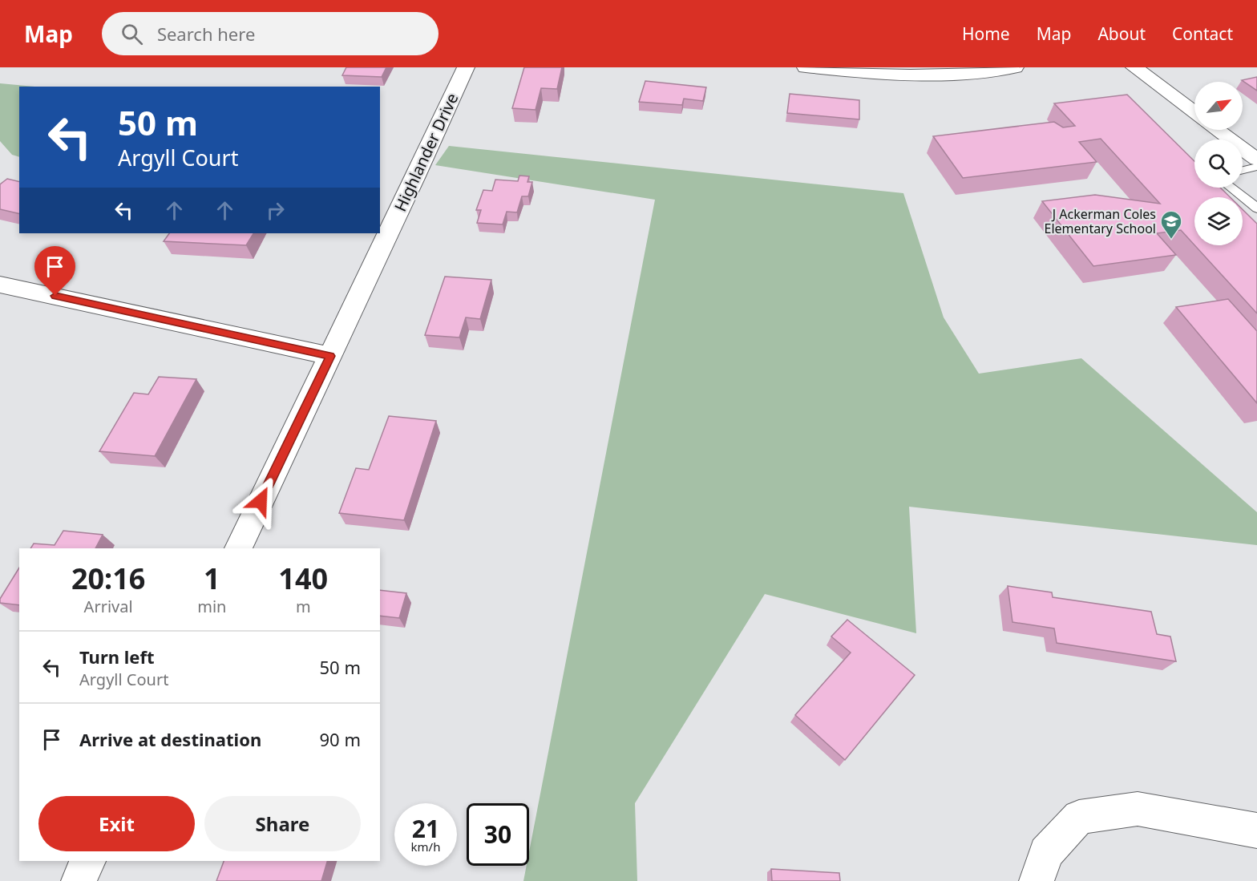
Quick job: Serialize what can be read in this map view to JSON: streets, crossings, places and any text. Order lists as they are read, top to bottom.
{
  "streets": {
    "street": ["Highlander Drive"]
  },
  "places": {
    "school or university": ["J Ackerman Coles Elementary School"]
  },
  "north": "top right",
  "page": {
    "header": "Map",
    "search": "Search here",
    "nav": [
      "Home",
      "Map",
      "About",
      "Contact"
    ],
    "turn": ["50 m", "Argyll Court"],
    "eta": [
      "20:16",
      "Arrival",
      "1",
      "min",
      "140",
      "m"
    ],
    "list": [
      {
        "name": "Turn left",
        "note": "Argyll Court",
        "value": "50 m"
      },
      {
        "name": "Arrive at destination",
        "value": "90 m"
      }
    ],
    "buttons": ["Exit", "Share"],
    "speed": "21 km/h",
    "limit": "30"
  }
}
